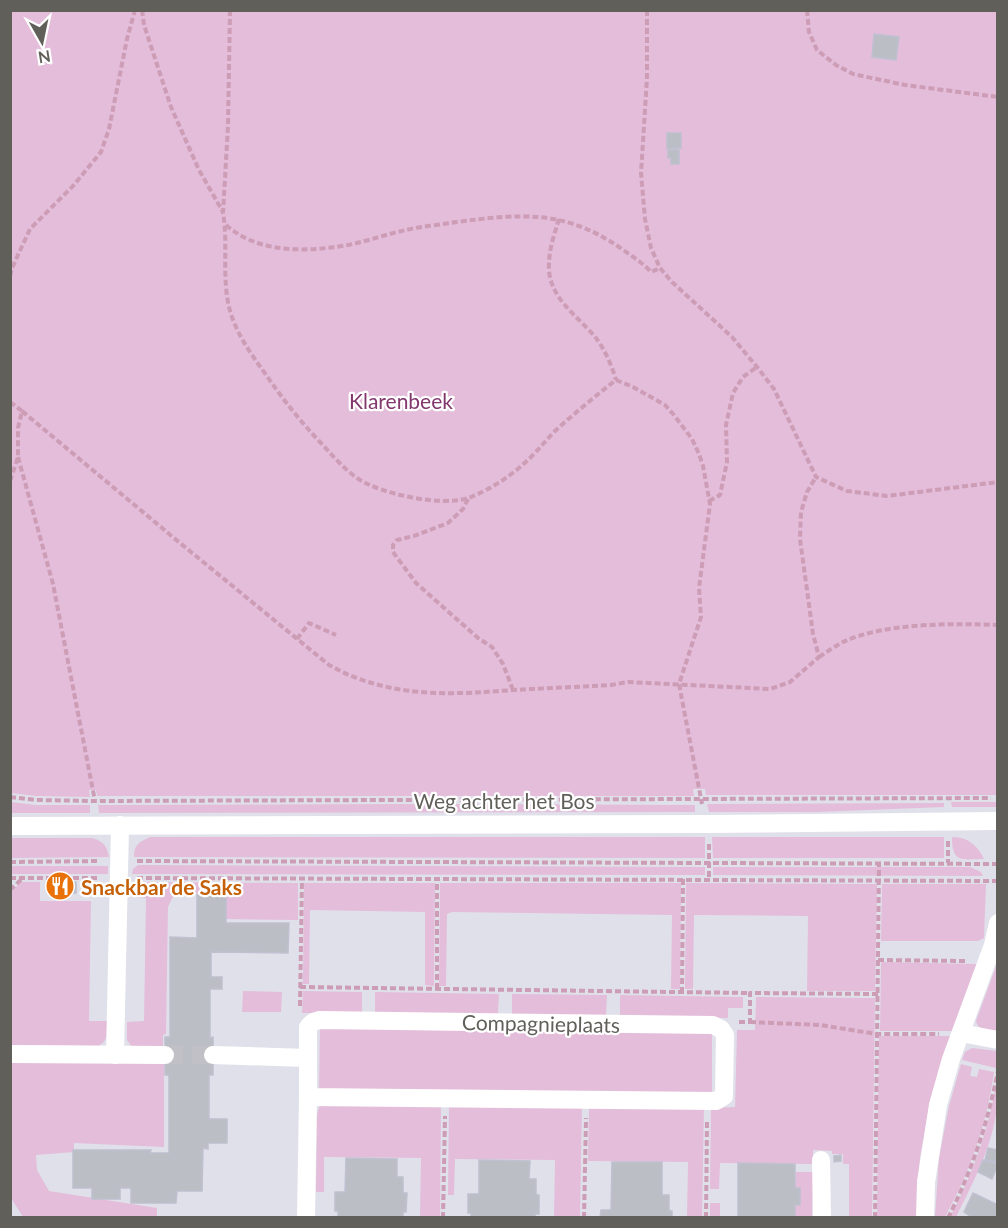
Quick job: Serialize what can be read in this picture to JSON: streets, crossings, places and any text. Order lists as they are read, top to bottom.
{
  "streets": {
    "street": ["Weg achter het Bos", "Compagnieplaats"]
  },
  "parks": ["Klarenbeek"],
  "places": {
    "restaurant": ["Snackbar de Saks"]
  },
  "north": "bottom"
}
